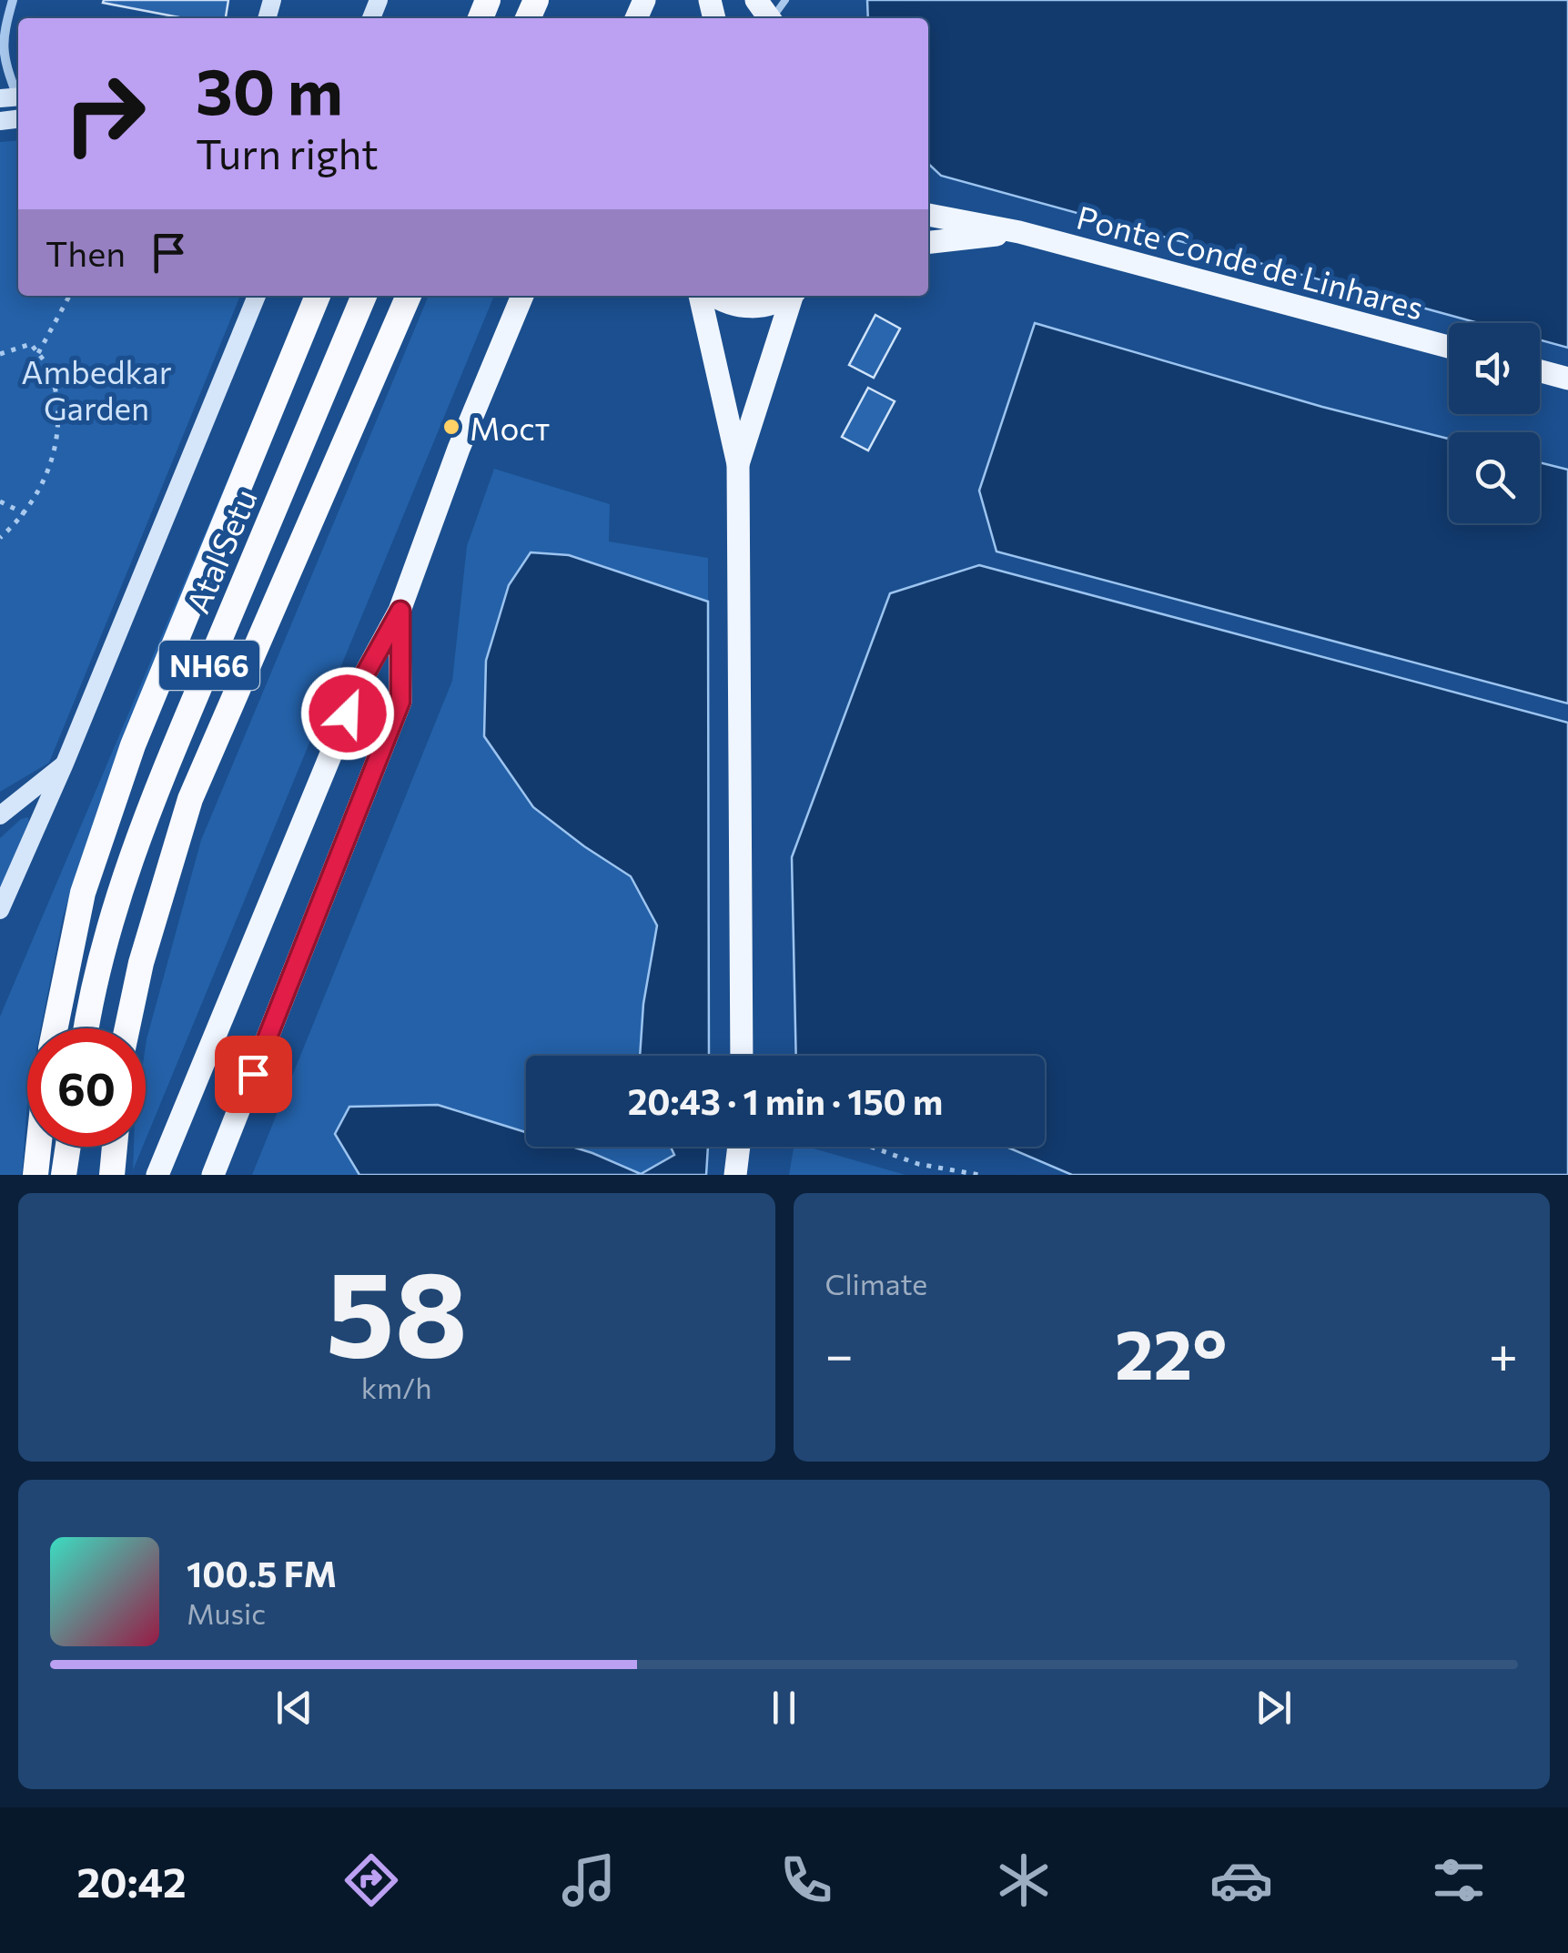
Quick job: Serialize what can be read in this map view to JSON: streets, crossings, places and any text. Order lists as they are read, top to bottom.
{
  "streets": {
    "highway": ["Atal Setu", "NH66"],
    "main road": ["Ponte Conde de Linhares"]
  },
  "parks": ["Ambedkar Garden"],
  "places": ["Мост"],
  "page": {
    "turn": ["30 m", "Turn right"],
    "then": "Then",
    "limit": "60",
    "trip": "20:43 · 1 min · 150 m",
    "tile": [
      ["58", "km/h"],
      "Climate"
    ],
    "heat": ["−", "22°", "+"],
    "song": ["100.5 FM", "Music"],
    "tabs": "20:42"
  }
}
